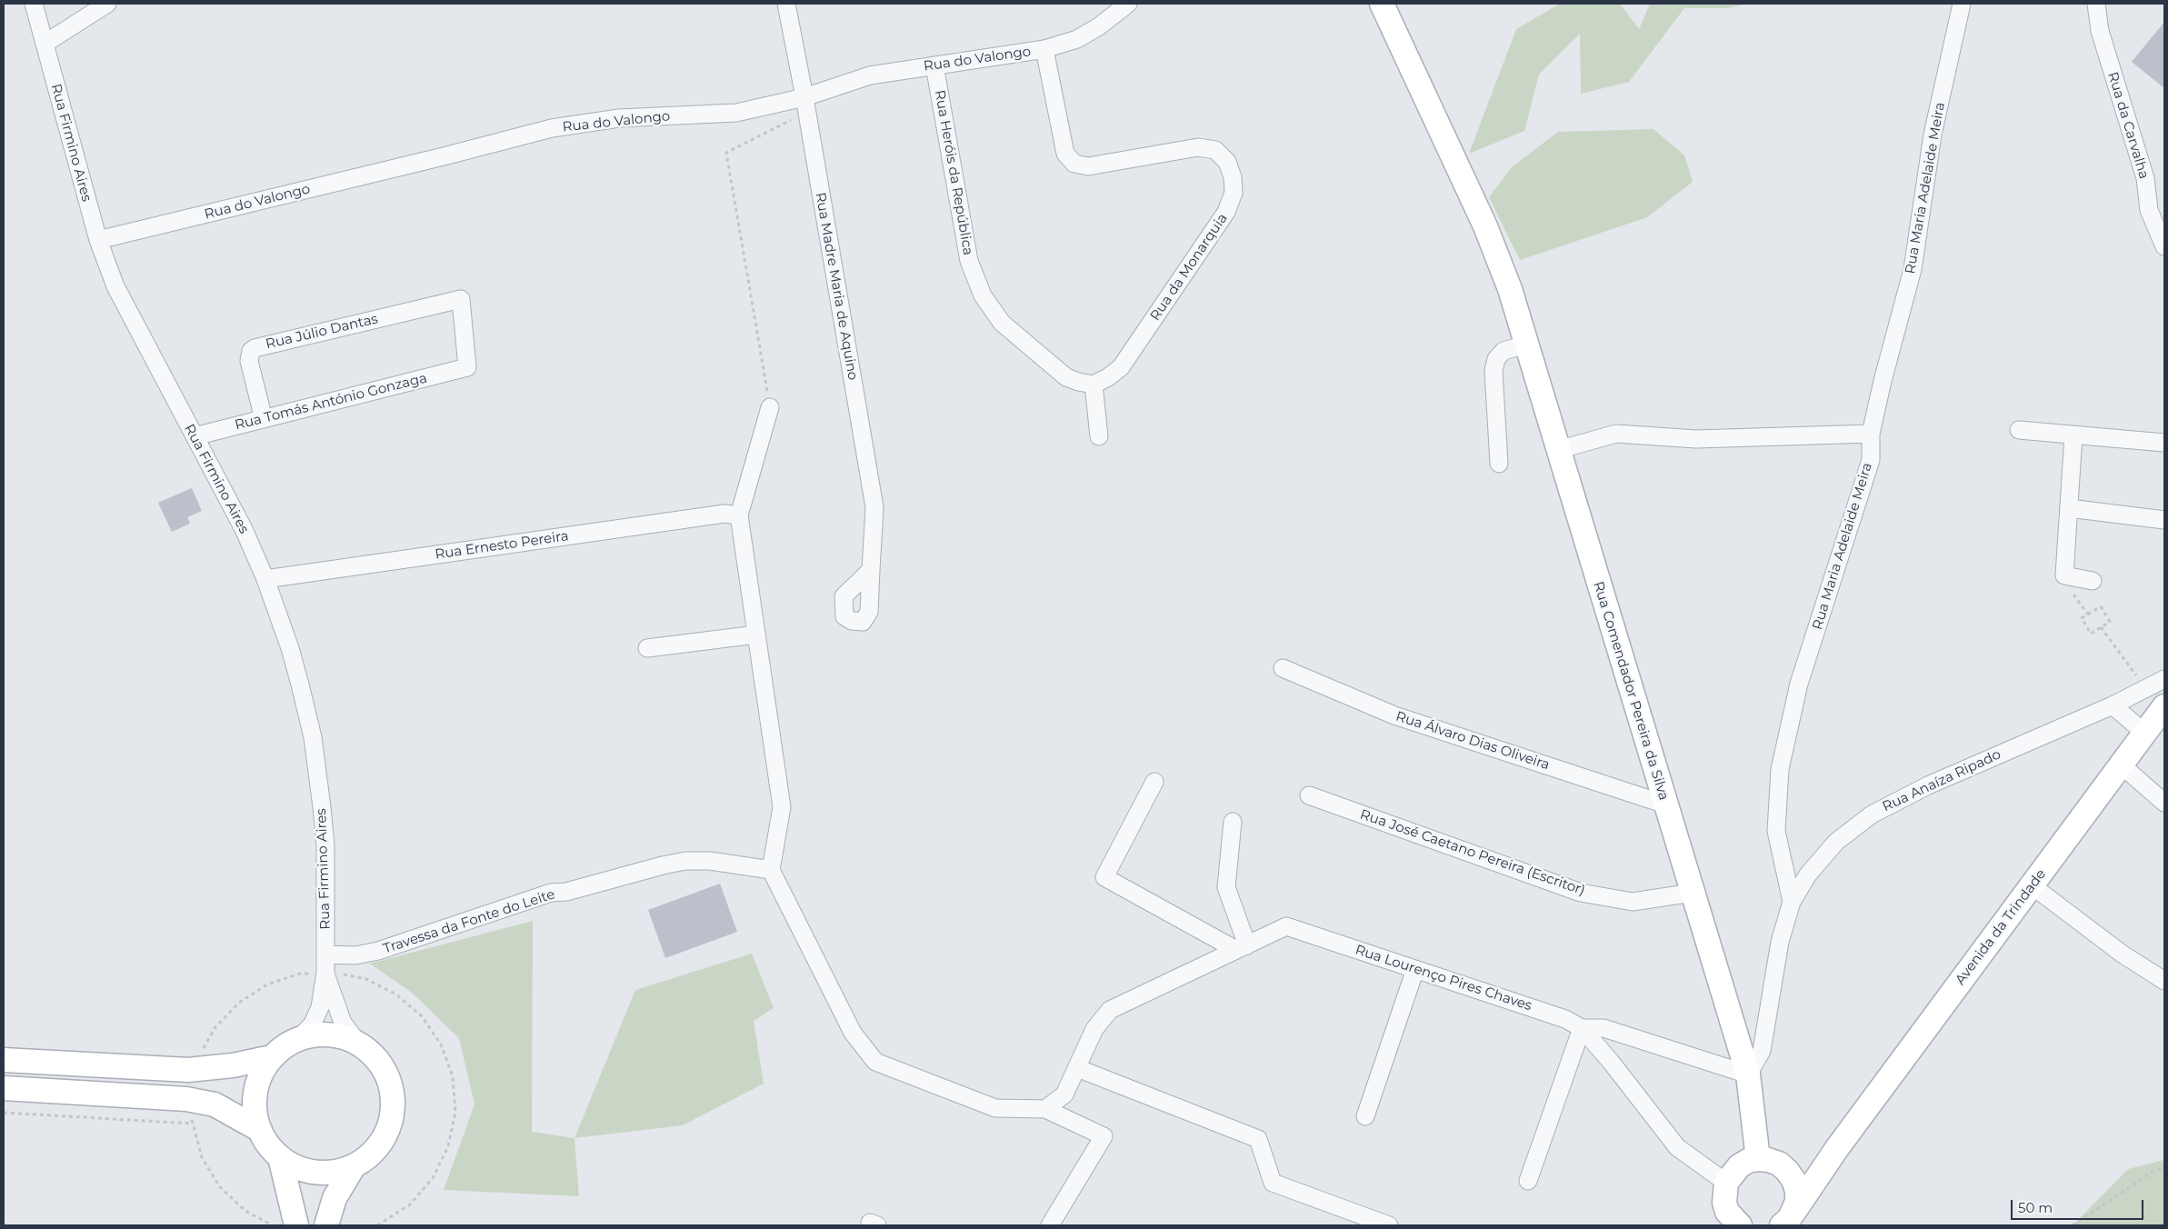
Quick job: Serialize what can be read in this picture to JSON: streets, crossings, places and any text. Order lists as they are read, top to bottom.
{
  "streets": {
    "main road": ["Rua Comendador Pereira da Silva", "Avenida da Trindade"],
    "street": [
      "Rua do Valongo",
      "Rua da Carvalha",
      "Rua Firmino Aires",
      "Rua Heróis da República",
      "Rua Maria Adelaide Meira",
      "Rua da Monarquia",
      "Rua Madre Maria de Aquino",
      "Rua Júlio Dantas",
      "Rua Tomás António Gonzaga",
      "Rua Ernesto Pereira",
      "Rua Álvaro Dias Oliveira",
      "Rua Anaíza Ripado",
      "Rua José Caetano Pereira (Escritor)",
      "Travessa da Fonte do Leite",
      "Rua Lourenço Pires Chaves"
    ]
  },
  "crossings": [
    ["Rua do Valongo", "Rua Firmino Aires"],
    ["Rua do Valongo", "Rua Heróis da República"],
    ["Rua do Valongo", "Rua da Monarquia"],
    ["Rua do Valongo", "Rua Madre Maria de Aquino"],
    ["Rua Firmino Aires", "Rua Tomás António Gonzaga"],
    ["Rua Firmino Aires", "Rua Ernesto Pereira"],
    ["Rua Firmino Aires", "Travessa da Fonte do Leite"],
    ["Rua Heróis da República", "Rua da Monarquia"],
    ["Rua Maria Adelaide Meira", "Rua Anaíza Ripado"],
    ["Rua Júlio Dantas", "Rua Tomás António Gonzaga"],
    ["Rua Comendador Pereira da Silva", "Rua Álvaro Dias Oliveira"],
    ["Rua Comendador Pereira da Silva", "Rua Anaíza Ripado"],
    ["Rua Comendador Pereira da Silva", "Rua José Caetano Pereira (Escritor)"]
  ],
  "scale_bar": "50 m"
}
